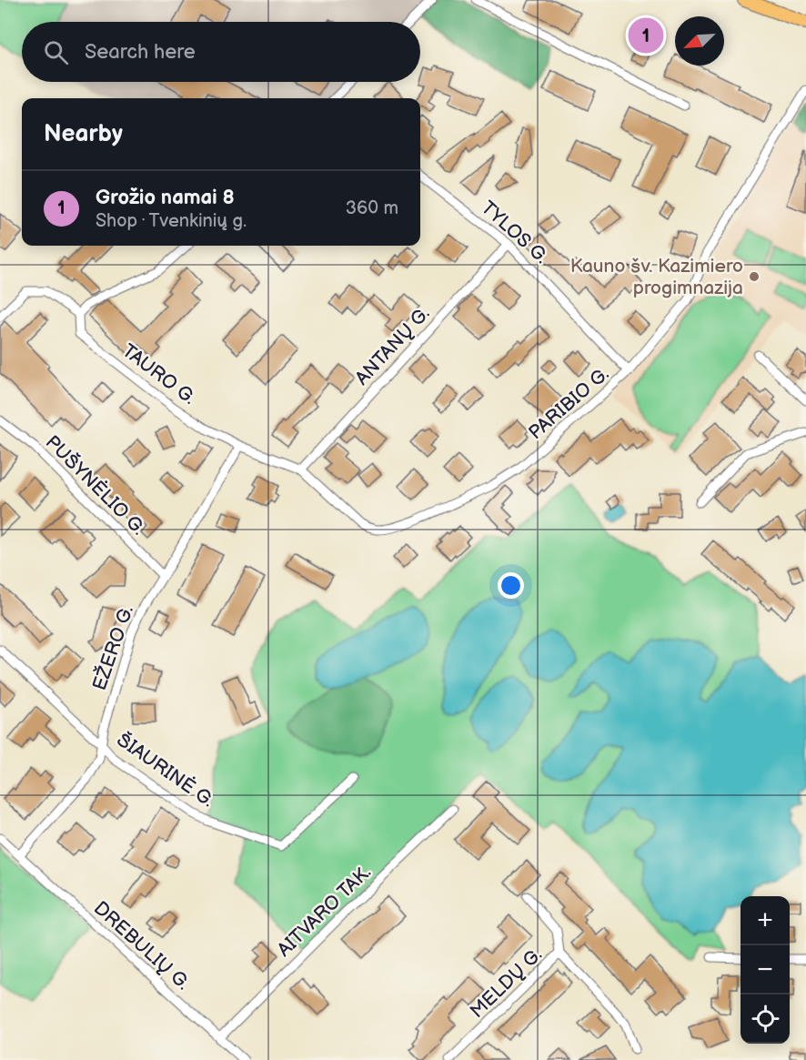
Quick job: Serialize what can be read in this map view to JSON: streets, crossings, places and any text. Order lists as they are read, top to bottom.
{
  "streets": {
    "street": [
      "TYLOS G.",
      "ANTANŲ G.",
      "TAURO G.",
      "PARIBIO G.",
      "PUŠYNĖLIO G.",
      "EŽERO G.",
      "ŠIAURINĖ G.",
      "AITVARO TAK.",
      "DREBULIŲ G.",
      "MELDŲ G."
    ]
  },
  "crossings": [
    ["TYLOS G.", "ANTANŲ G."],
    ["TYLOS G.", "PARIBIO G."],
    ["ANTANŲ G.", "PARIBIO G."],
    ["TAURO G.", "PARIBIO G."],
    ["TAURO G.", "EŽERO G."],
    ["PARIBIO G.", "EŽERO G."],
    ["PUŠYNĖLIO G.", "EŽERO G."],
    ["EŽERO G.", "ŠIAURINĖ G."],
    ["EŽERO G.", "DREBULIŲ G."],
    ["AITVARO TAK.", "DREBULIŲ G."]
  ],
  "places": ["Kauno šv. Kazimiero progimnazija"],
  "north": "bottom left",
  "page": {
    "pins": "1",
    "search": "Search here",
    "heading": "Nearby",
    "list": [
      {
        "mark": "1",
        "name": "Grožio namai 8",
        "note": "Shop · Tvenkinių g.",
        "value": "360 m"
      }
    ],
    "map_buttons": ["+", "−"]
  }
}
